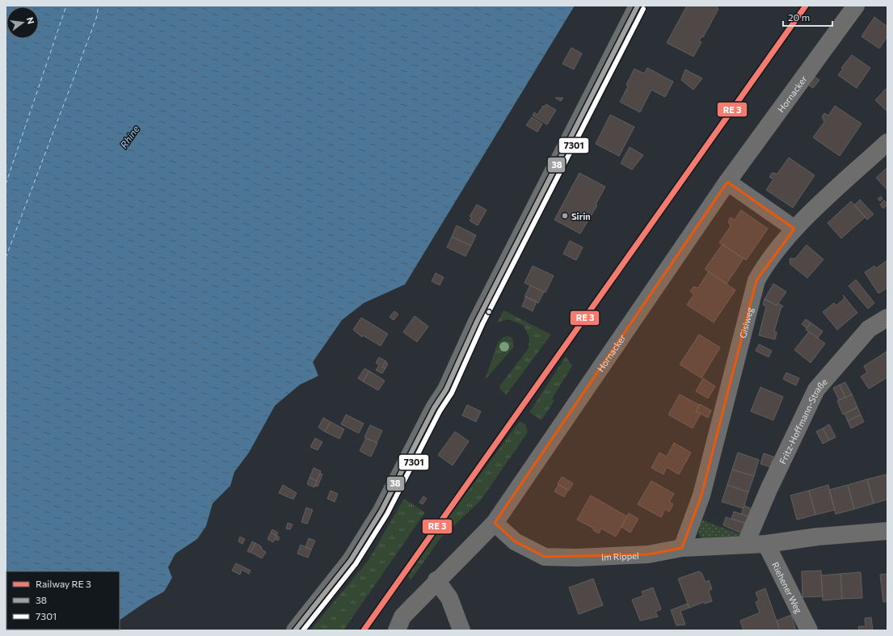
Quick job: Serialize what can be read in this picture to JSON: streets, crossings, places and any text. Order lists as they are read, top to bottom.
{
  "streets": {
    "street": [
      "Hornacker",
      "Gisiweg",
      "Fritz-Hoffmann-Straße",
      "Im Rippel",
      "Riehener Weg"
    ]
  },
  "crossings": [
    ["Hornacker", "Im Rippel"],
    ["Gisiweg", "Im Rippel"],
    ["Fritz-Hoffmann-Straße", "Im Rippel"],
    ["Im Rippel", "Riehener Weg"]
  ],
  "water": ["Rhine"],
  "places": ["Sirin"],
  "lines": ["transit line 38", "transit line 7301"],
  "legend": ["Railway RE 3", "38", "7301"],
  "scale_bar": "20 m",
  "north": "right"
}
